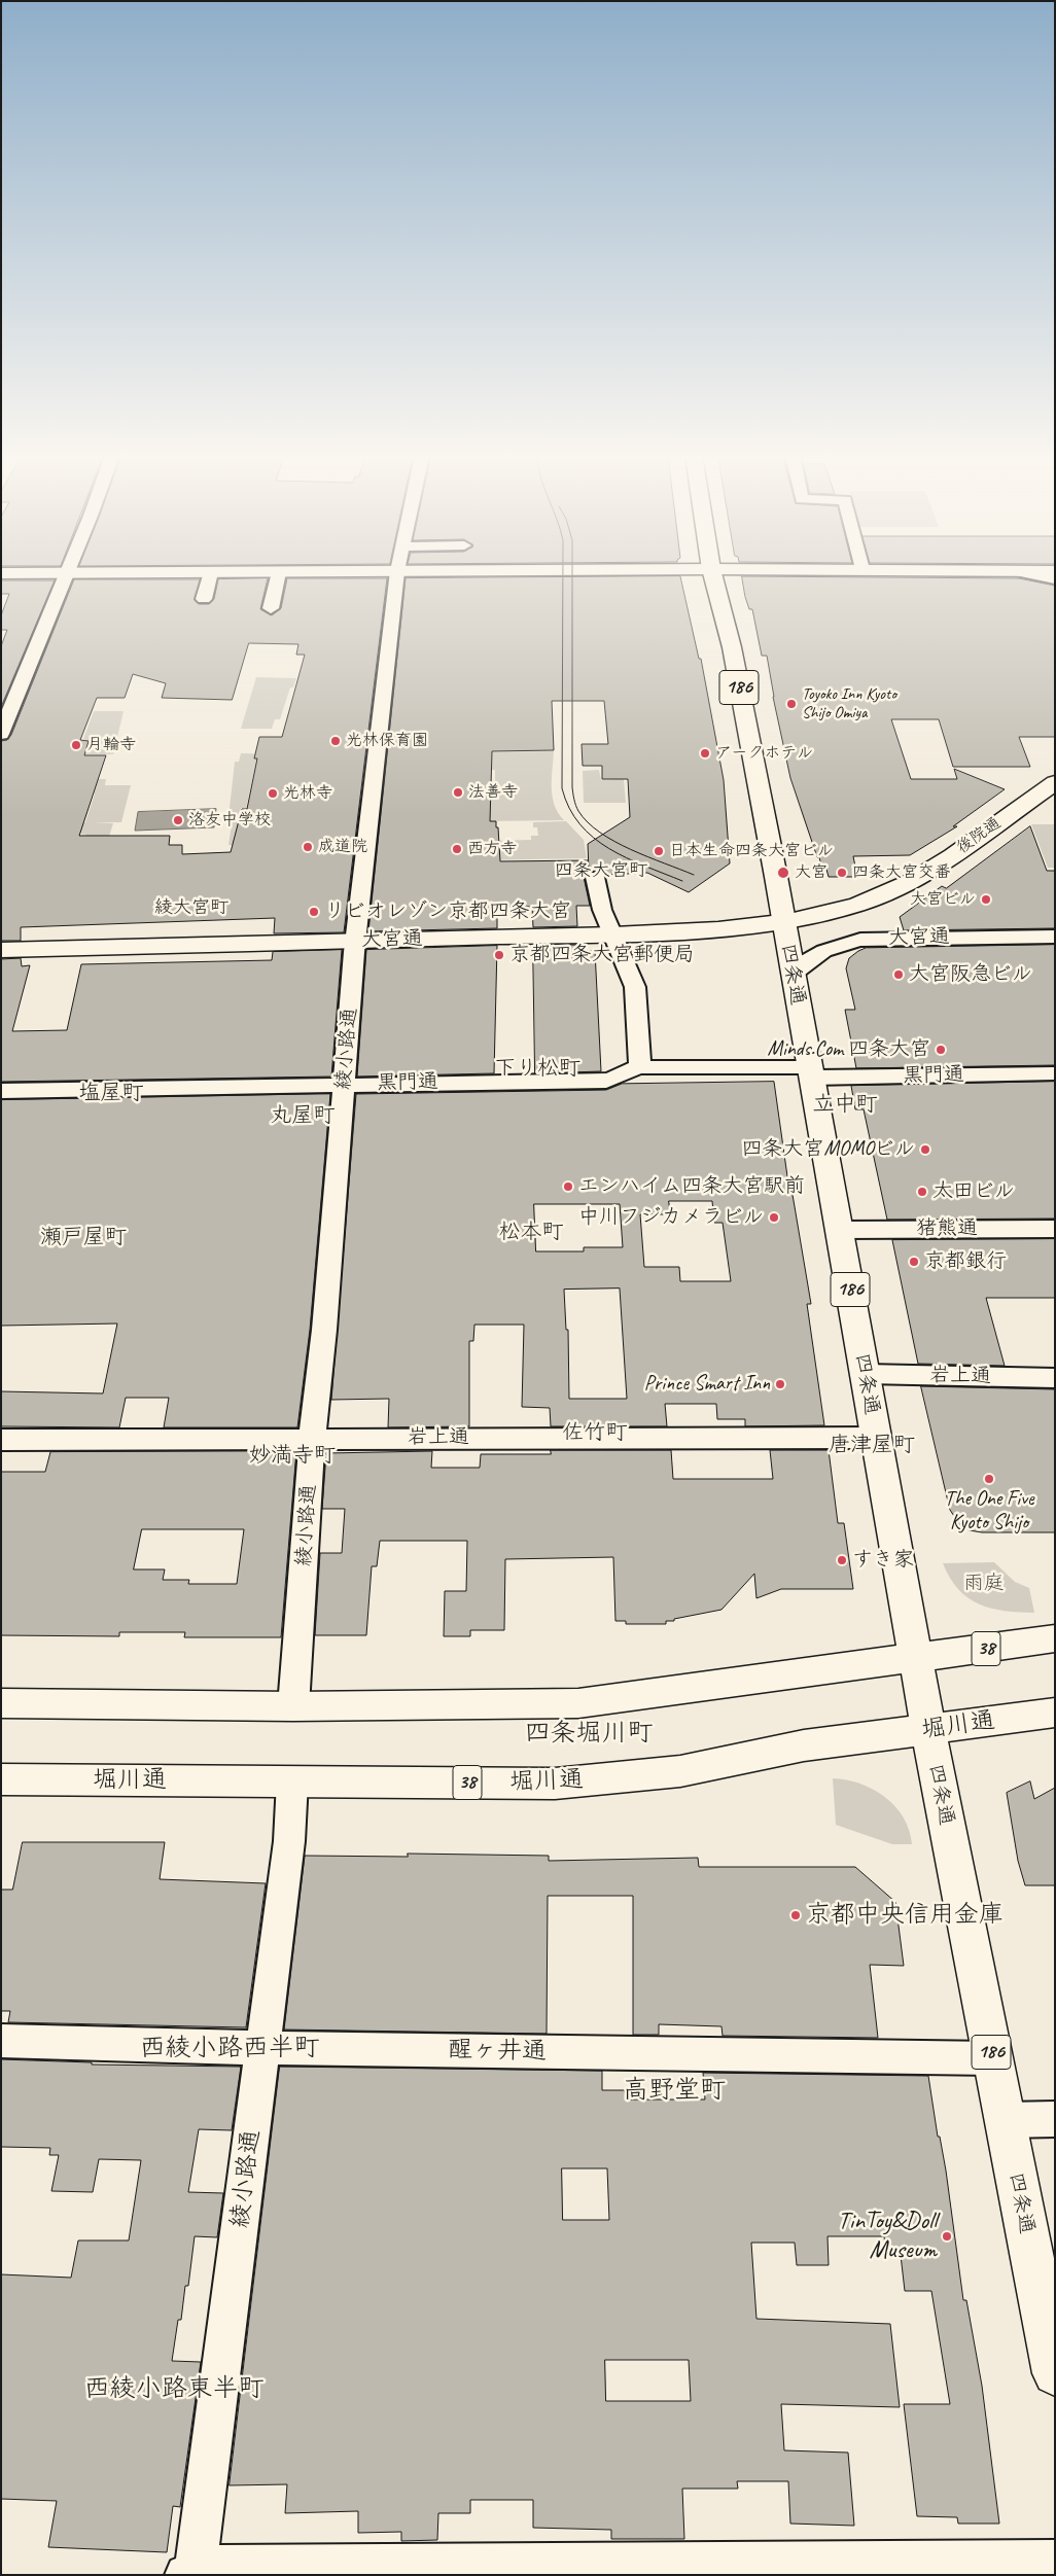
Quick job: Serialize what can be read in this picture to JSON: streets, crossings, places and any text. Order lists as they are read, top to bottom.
{
  "streets": {
    "main road": [
      "186",
      "後院通",
      "大宮通",
      "四条通",
      "38",
      "堀川通"
    ],
    "street": [
      "綾小路通",
      "黒門通",
      "猪熊通",
      "岩上通",
      "醒ヶ井通"
    ]
  },
  "crossings": [
    ["後院通", "大宮通"],
    ["後院通", "四条通"],
    ["大宮通", "四条通"],
    ["大宮通", "綾小路通"],
    ["四条通", "黒門通"],
    ["四条通", "猪熊通"],
    ["四条通", "岩上通"],
    ["四条通", "38"],
    ["四条通", "堀川通"],
    ["四条通", "醒ヶ井通"],
    ["綾小路通", "黒門通"],
    ["綾小路通", "岩上通"],
    ["綾小路通", "38"],
    ["綾小路通", "堀川通"],
    ["綾小路通", "醒ヶ井通"]
  ],
  "districts": [
    "四条大宮町",
    "綾大宮町",
    "下り松町",
    "塩屋町",
    "立中町",
    "丸屋町",
    "松本町",
    "瀬戸屋町",
    "佐竹町",
    "唐津屋町",
    "妙満寺町",
    "四条堀川町",
    "西綾小路西半町",
    "高野堂町",
    "西綾小路東半町"
  ],
  "parks": ["雨庭"],
  "places": [
    "Toyoko Inn Kyoto Shijo Omiya",
    "光林保育園",
    "月輪寺",
    "アークホテル",
    "法善寺",
    "光林寺",
    "洛友中学校",
    "成道院",
    "西方寺",
    "日本生命四条大宮ビル",
    "大宮",
    "四条大宮交番",
    "大宮ビル",
    "リビオレゾン京都四条大宮",
    "京都四条大宮郵便局",
    "大宮阪急ビル",
    "Minds.Com 四条大宮",
    "四条大宮MOMOビル",
    "エンハイム四条大宮駅前",
    "太田ビル",
    "中川フジカメラビル",
    "京都銀行",
    "Prince Smart Inn",
    "The One Five Kyoto Shijo",
    "すき家",
    "京都中央信用金庫",
    "TinToy&Doll Museum"
  ]
}
